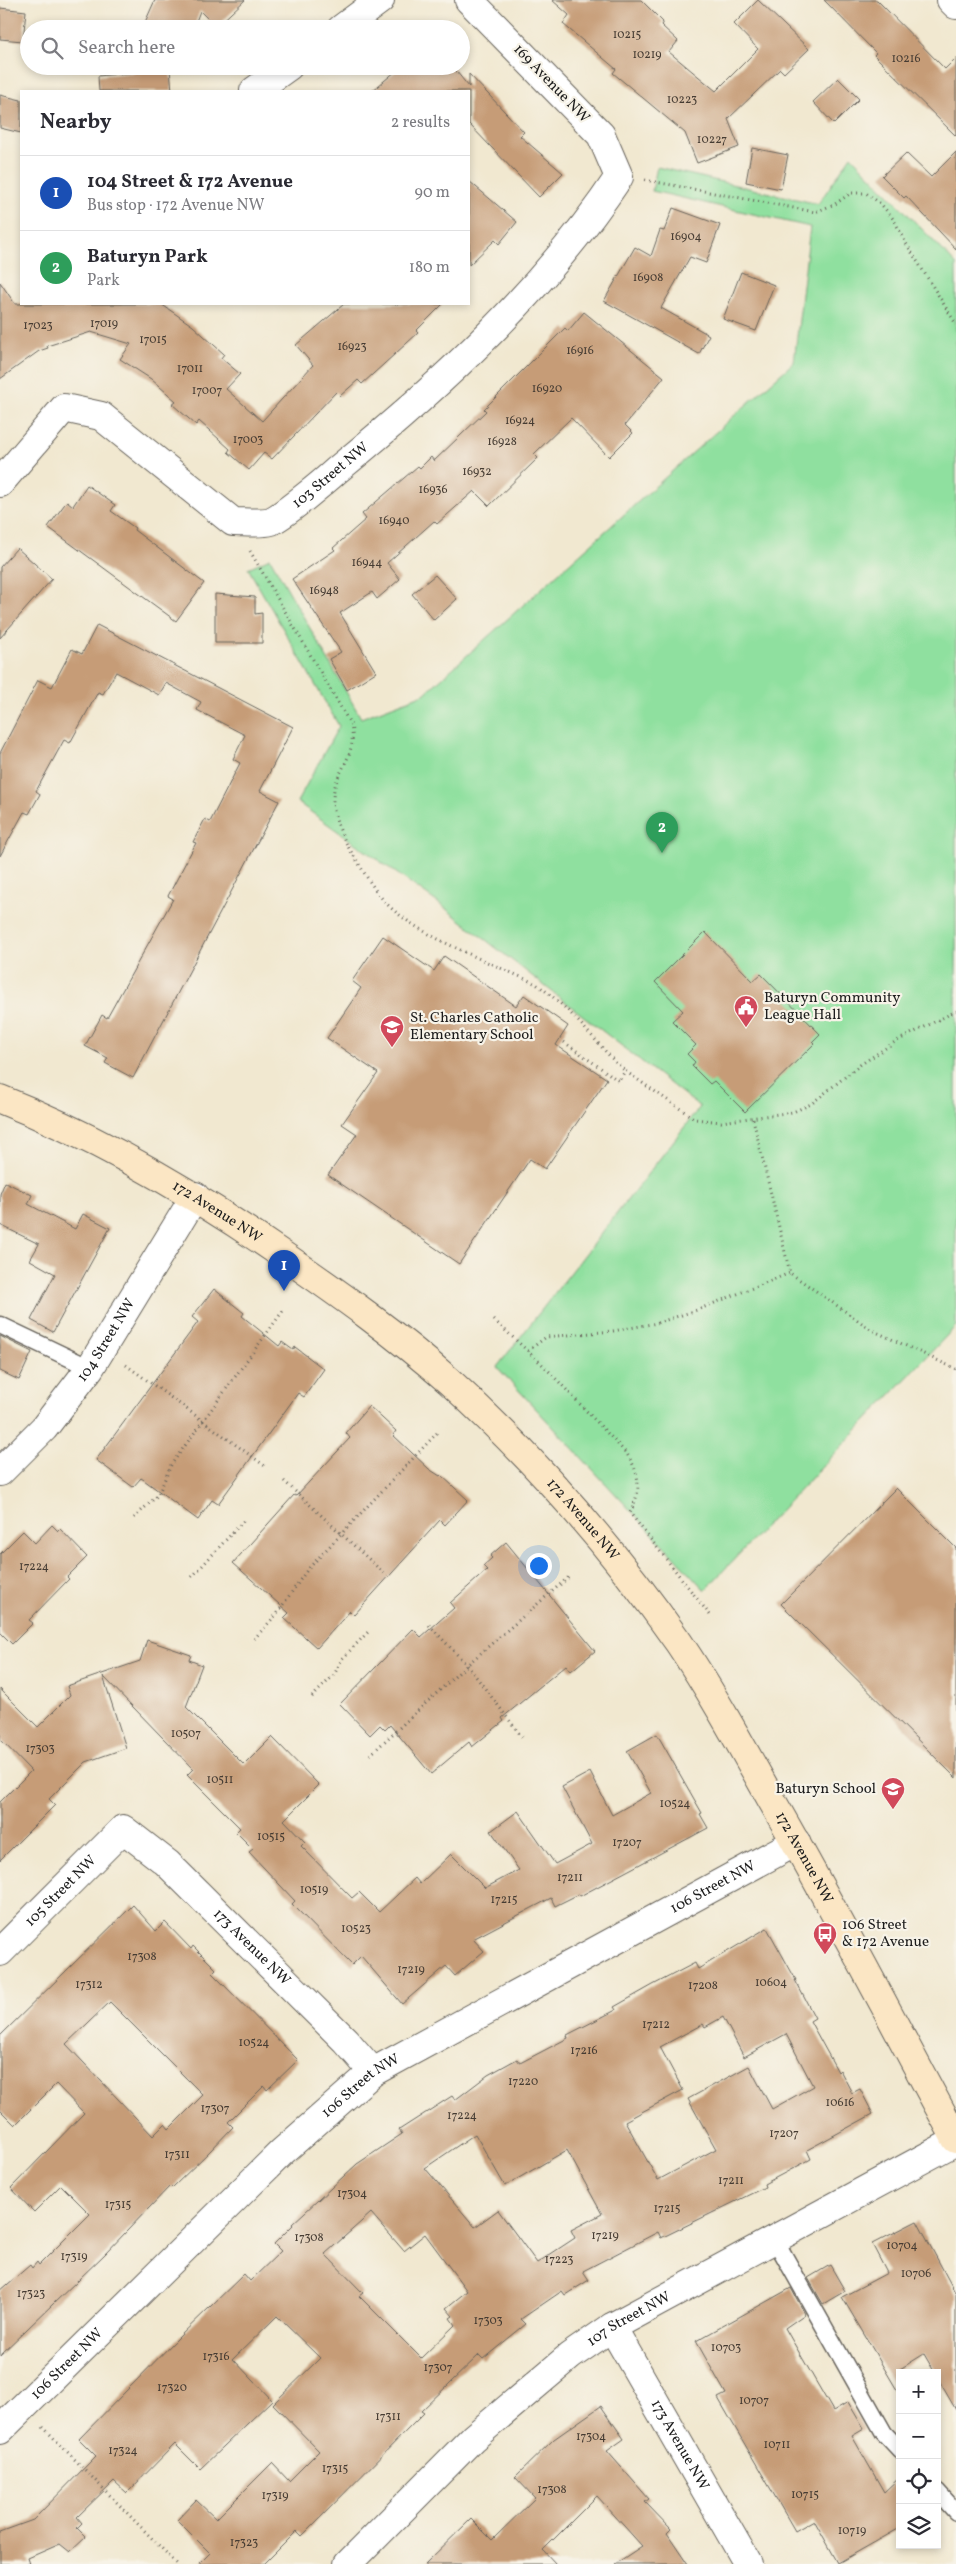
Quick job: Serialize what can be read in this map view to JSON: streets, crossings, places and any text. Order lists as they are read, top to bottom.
{
  "streets": {
    "street": [
      "169 Avenue NW",
      "103 Street NW",
      "172 Avenue NW",
      "104 Street NW",
      "106 Street NW",
      "105 Street NW",
      "173 Avenue NW",
      "107 Street NW"
    ]
  },
  "crossings": [
    ["169 Avenue NW", "103 Street NW"],
    ["172 Avenue NW", "104 Street NW"],
    ["172 Avenue NW", "106 Street NW"],
    ["172 Avenue NW", "107 Street NW"],
    ["106 Street NW", "173 Avenue NW"],
    ["105 Street NW", "173 Avenue NW"],
    ["173 Avenue NW", "107 Street NW"]
  ],
  "places": {
    "public building": ["Baturyn Community League Hall"],
    "school or university": ["St. Charles Catholic Elementary School", "Baturyn School"],
    "bus stop": ["106 Street & 172 Avenue"]
  },
  "house_numbers": [
    "10215",
    "10219",
    "10216",
    "10223",
    "10227",
    "16904",
    "16908",
    "17019",
    "17023",
    "17015",
    "16923",
    "16916",
    "17011",
    "16920",
    "17007",
    "16924",
    "17003",
    "16928",
    "16932",
    "16936",
    "16940",
    "16944",
    "16948",
    "17224",
    "10507",
    "17303",
    "10511",
    "10524",
    "10515",
    "17207",
    "17211",
    "10519",
    "17215",
    "10523",
    "17308",
    "17219",
    "10604",
    "17312",
    "17208",
    "17212",
    "10524",
    "17216",
    "17220",
    "10616",
    "17307",
    "17224",
    "17207",
    "17311",
    "17211",
    "17304",
    "17315",
    "17215",
    "17219",
    "17308",
    "10704",
    "17319",
    "17223",
    "10706",
    "17323",
    "17303",
    "10703",
    "17316",
    "17307",
    "17320",
    "10707",
    "17311",
    "17304",
    "10711",
    "17324",
    "17315",
    "17308",
    "10715",
    "17319",
    "10719",
    "17323"
  ],
  "page": {
    "search": "Search here",
    "heading": ["Nearby", "2 results"],
    "list": [
      {
        "mark": "1",
        "name": "104 Street & 172 Avenue",
        "note": "Bus stop · 172 Avenue NW",
        "value": "90 m"
      },
      {
        "mark": "2",
        "name": "Baturyn Park",
        "note": "Park",
        "value": "180 m"
      }
    ],
    "pins": ["2", "1"],
    "map_buttons": ["+", "−"]
  }
}
